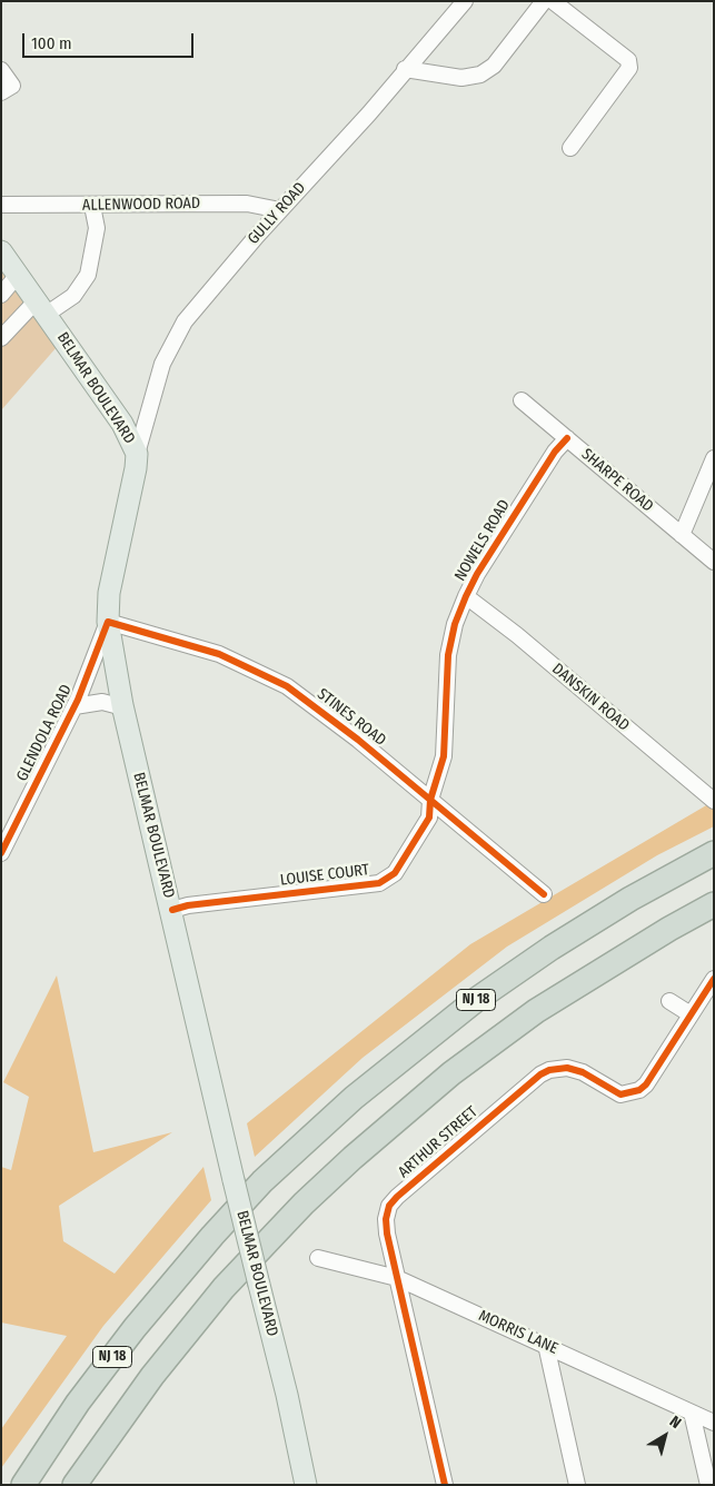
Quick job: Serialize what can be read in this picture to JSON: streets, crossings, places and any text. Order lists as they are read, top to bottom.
{
  "streets": {
    "highway": ["NJ 18"],
    "main road": ["BELMAR BOULEVARD"],
    "street": [
      "ALLENWOOD ROAD",
      "GULLY ROAD",
      "SHARPE ROAD",
      "NOWELS ROAD",
      "DANSKIN ROAD",
      "STINES ROAD",
      "GLENDOLA ROAD",
      "LOUISE COURT",
      "ARTHUR STREET",
      "MORRIS LANE"
    ]
  },
  "crossings": [
    ["ALLENWOOD ROAD", "GULLY ROAD"],
    ["GULLY ROAD", "BELMAR BOULEVARD"],
    ["BELMAR BOULEVARD", "STINES ROAD"],
    ["BELMAR BOULEVARD", "GLENDOLA ROAD"],
    ["BELMAR BOULEVARD", "LOUISE COURT"],
    ["SHARPE ROAD", "NOWELS ROAD"],
    ["NOWELS ROAD", "DANSKIN ROAD"],
    ["NOWELS ROAD", "STINES ROAD"],
    ["NOWELS ROAD", "LOUISE COURT"],
    ["STINES ROAD", "GLENDOLA ROAD"],
    ["STINES ROAD", "LOUISE COURT"],
    ["ARTHUR STREET", "MORRIS LANE"]
  ],
  "scale_bar": "100 m",
  "north": "top right"
}
